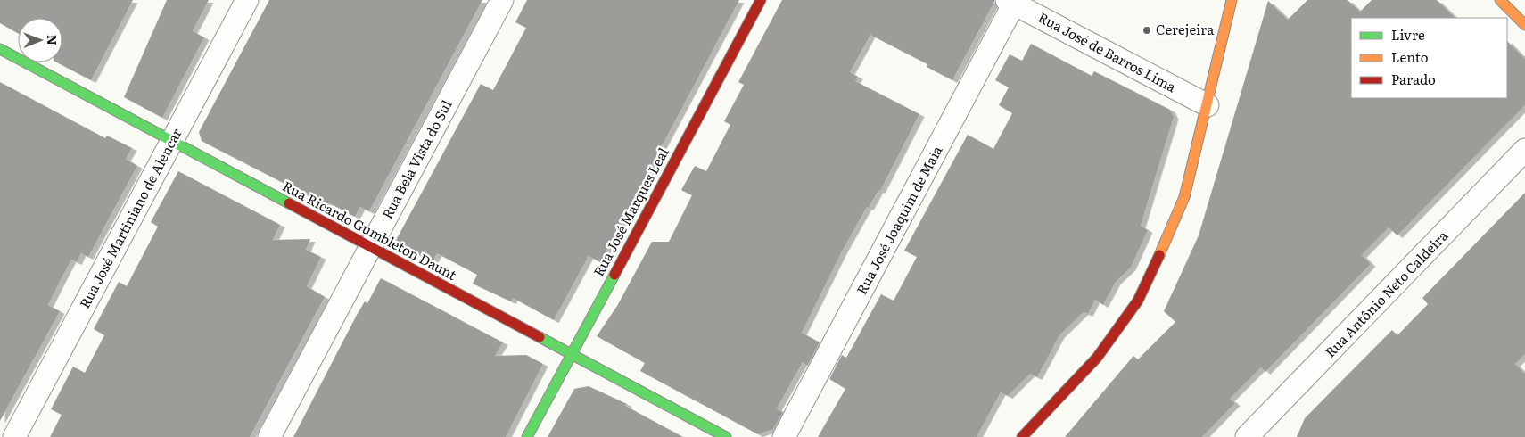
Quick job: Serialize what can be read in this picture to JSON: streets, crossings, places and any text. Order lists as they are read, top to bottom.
{
  "streets": {
    "street": [
      "Rua José de Barros Lima",
      "Rua Bela Vista do Sul",
      "Rua José Marques Leal",
      "Rua José Martiniano de Alencar",
      "Rua José Joaquim de Maia",
      "Rua Ricardo Gumbleton Daunt",
      "Rua Antônio Neto Caldeira"
    ]
  },
  "crossings": [
    ["Rua José de Barros Lima", "Rua José Joaquim de Maia"],
    ["Rua Bela Vista do Sul", "Rua Ricardo Gumbleton Daunt"],
    ["Rua José Marques Leal", "Rua Ricardo Gumbleton Daunt"],
    ["Rua José Martiniano de Alencar", "Rua Ricardo Gumbleton Daunt"]
  ],
  "places": ["Cerejeira"],
  "legend": ["Livre", "Lento", "Parado"],
  "north": "right"
}
